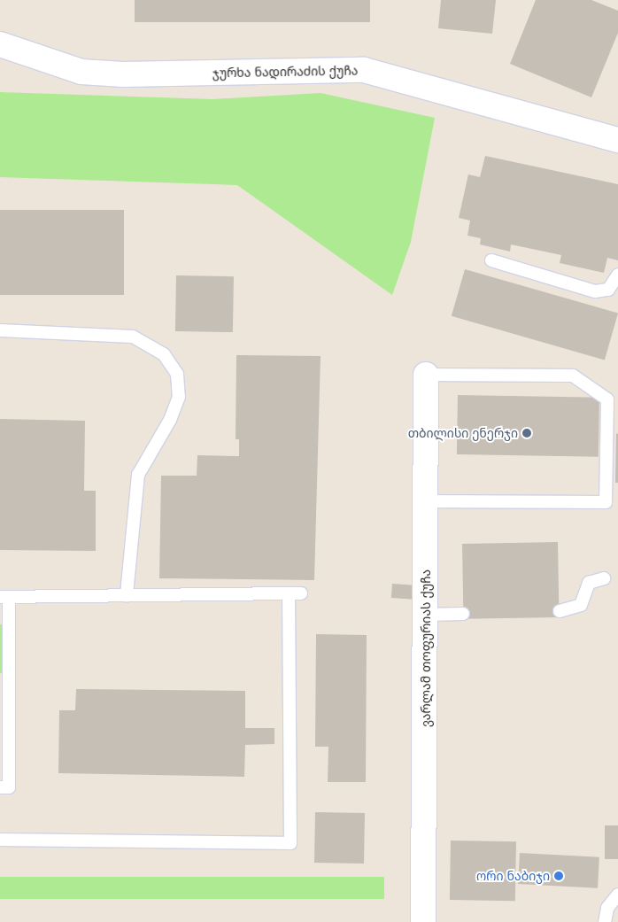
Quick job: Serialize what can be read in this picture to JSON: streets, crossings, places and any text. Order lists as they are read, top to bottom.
{
  "streets": {
    "street": ["ჯურხა ნადირაძის ქუჩა", "ვარლამ თოფურიას ქუჩა"]
  },
  "places": ["თბილისი ენერჯი", "ორი ნაბიჯი"]
}
